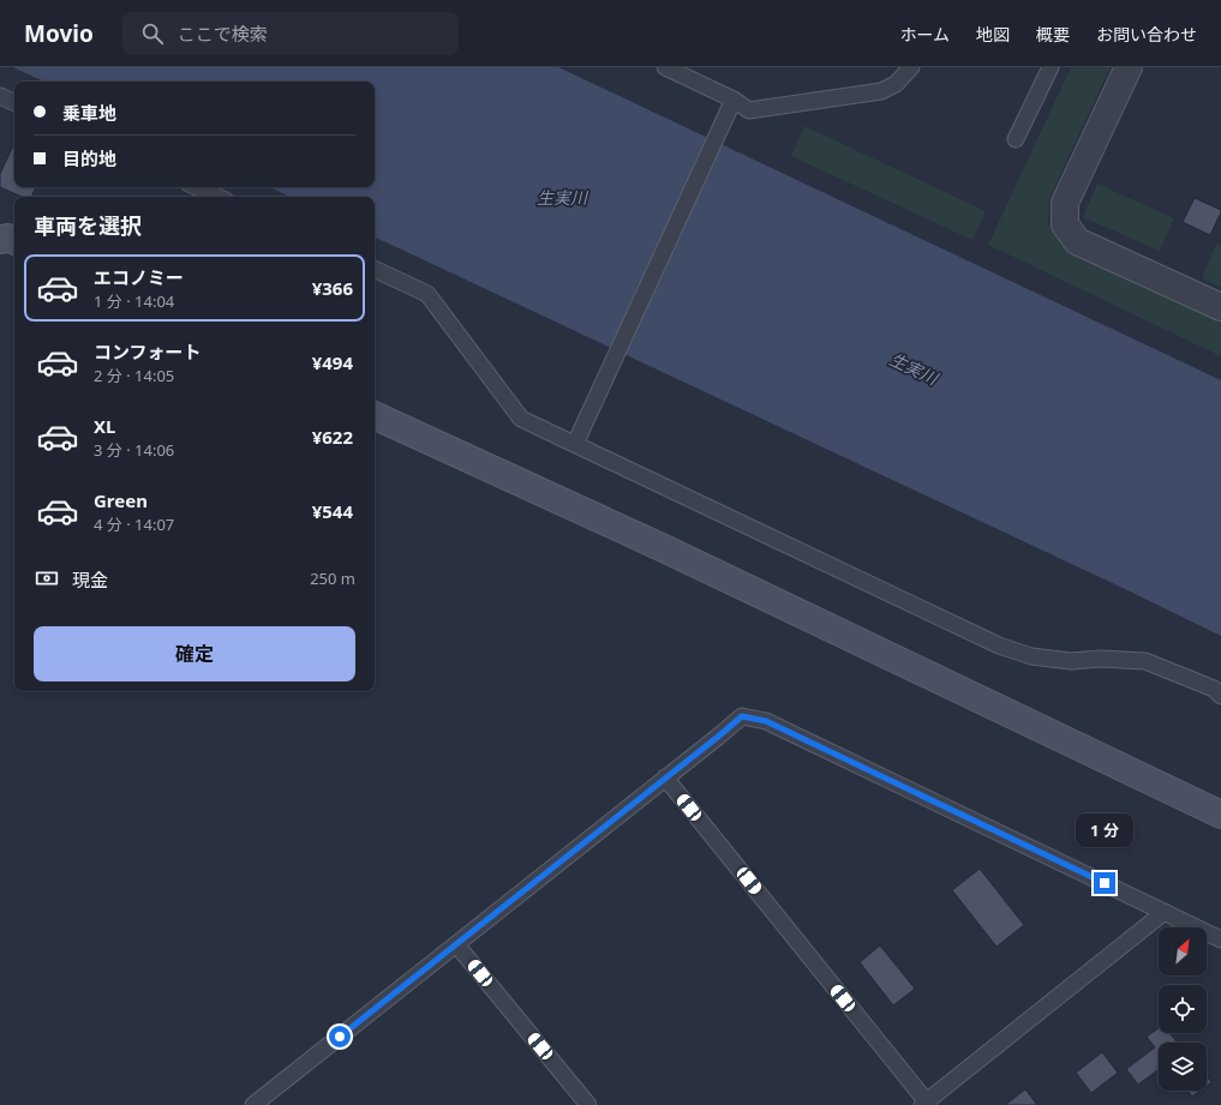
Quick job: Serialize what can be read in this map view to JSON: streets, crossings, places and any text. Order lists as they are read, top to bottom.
{
  "water": ["生実川"],
  "north": "top right",
  "page": {
    "header": "Movio",
    "search": "ここで検索",
    "nav": [
      "ホーム",
      "地図",
      "概要",
      "お問い合わせ"
    ],
    "banner": ["乗車地", "目的地"],
    "heading": "車両を選択",
    "list": [
      {
        "name": "エコノミー",
        "note": "1 分 · 14:04",
        "value": "¥366"
      },
      {
        "name": "コンフォート",
        "note": "2 分 · 14:05",
        "value": "¥494"
      },
      {
        "name": "XL",
        "note": "3 分 · 14:06",
        "value": "¥622"
      },
      {
        "name": "Green",
        "note": "4 分 · 14:07",
        "value": "¥544"
      }
    ],
    "pay": ["現金", "250 m"],
    "buttons": "確定",
    "bubble": "1 分"
  }
}
